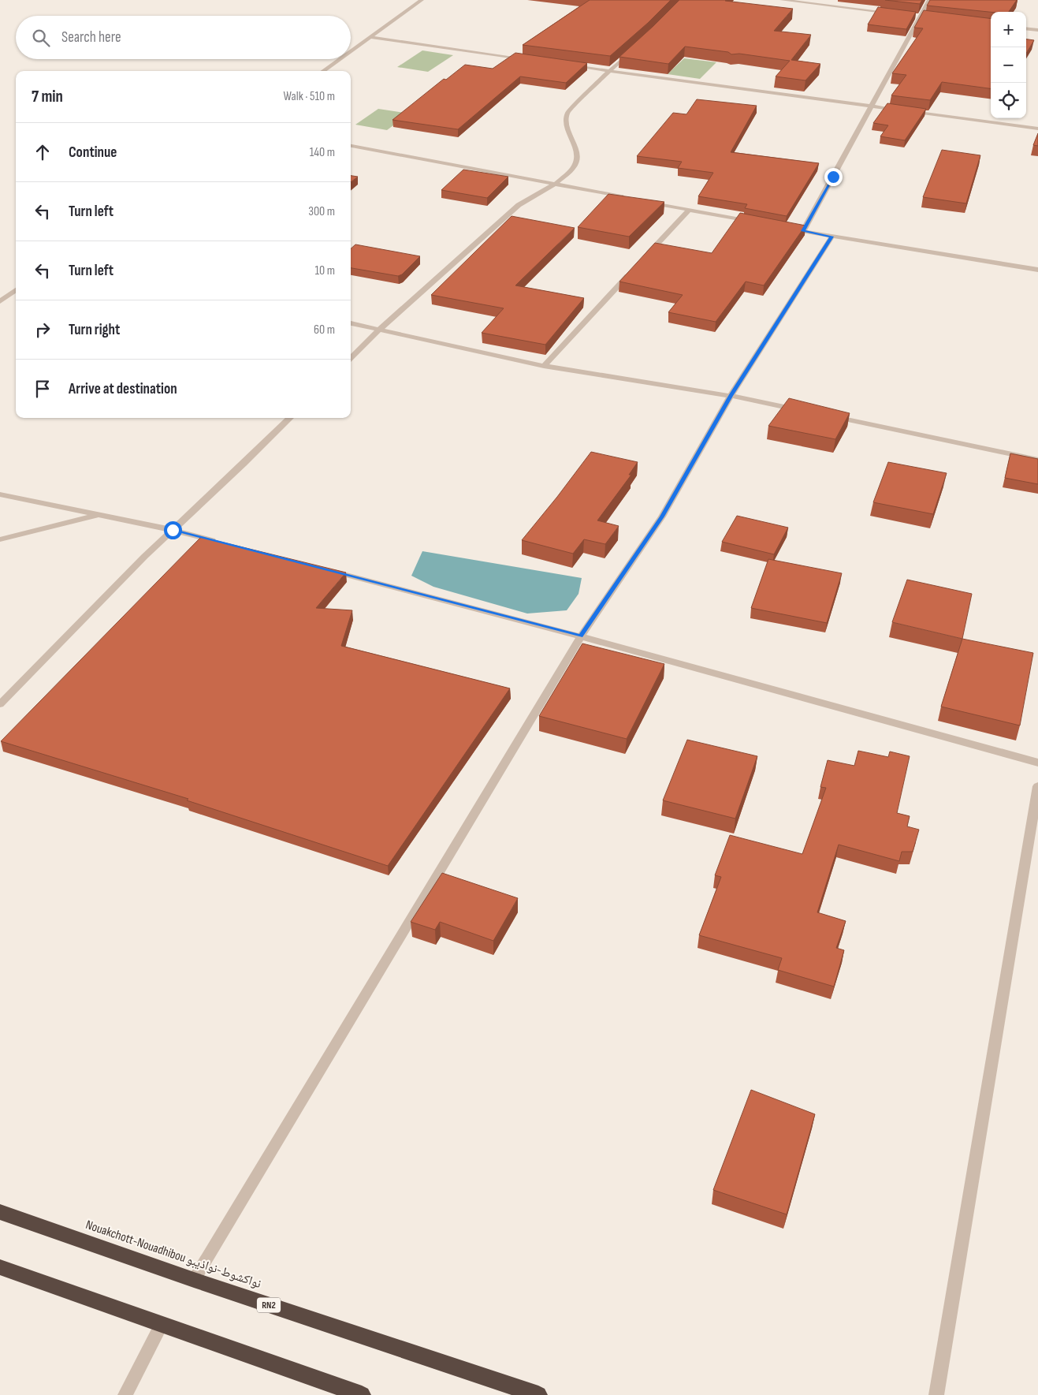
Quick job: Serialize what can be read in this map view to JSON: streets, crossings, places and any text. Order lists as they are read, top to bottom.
{
  "streets": {
    "highway": ["Nouakchott-Nouadhibou نواكشوط-نواذيبو", "RN2"]
  },
  "page": {
    "map_buttons": ["+", "−"],
    "search": "Search here",
    "heading": ["7 min", "Walk · 510 m"],
    "list": [
      ["Continue", "140 m"],
      ["Turn left", "300 m"],
      ["Turn left", "10 m"],
      ["Turn right", "60 m"],
      "Arrive at destination"
    ]
  }
}
